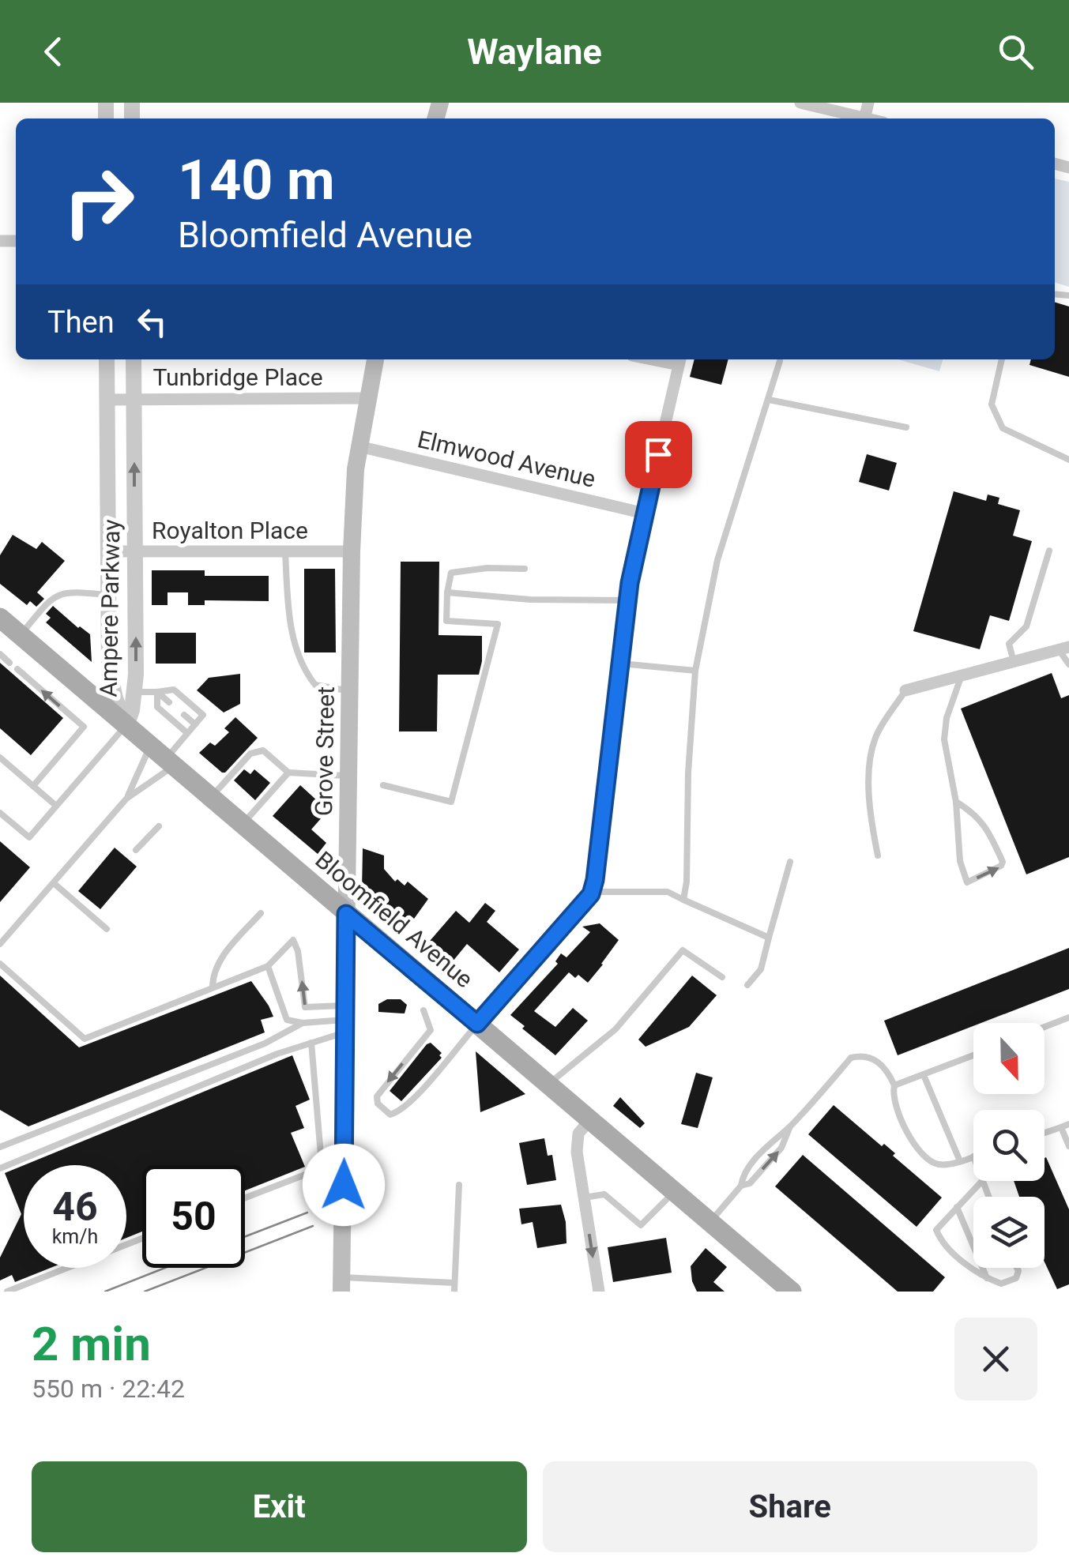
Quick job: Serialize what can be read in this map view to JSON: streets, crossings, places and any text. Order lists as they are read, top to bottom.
{
  "streets": {
    "main road": ["Grove Street", "Bloomfield Avenue"],
    "street": [
      "Tunbridge Place",
      "Elmwood Avenue",
      "Royalton Place",
      "Ampere Parkway"
    ]
  },
  "crossings": [
    ["Tunbridge Place", "Ampere Parkway"],
    ["Tunbridge Place", "Grove Street"],
    ["Elmwood Avenue", "Grove Street"],
    ["Royalton Place", "Ampere Parkway"],
    ["Royalton Place", "Grove Street"],
    ["Ampere Parkway", "Bloomfield Avenue"],
    ["Grove Street", "Bloomfield Avenue"]
  ],
  "north": "bottom",
  "page": {
    "header": "Waylane",
    "turn": ["140 m", "Bloomfield Avenue"],
    "then": "Then",
    "speed": "46 km/h",
    "limit": "50",
    "heading": ["2 min", "550 m · 22:42"],
    "buttons": ["Exit", "Share"]
  }
}
